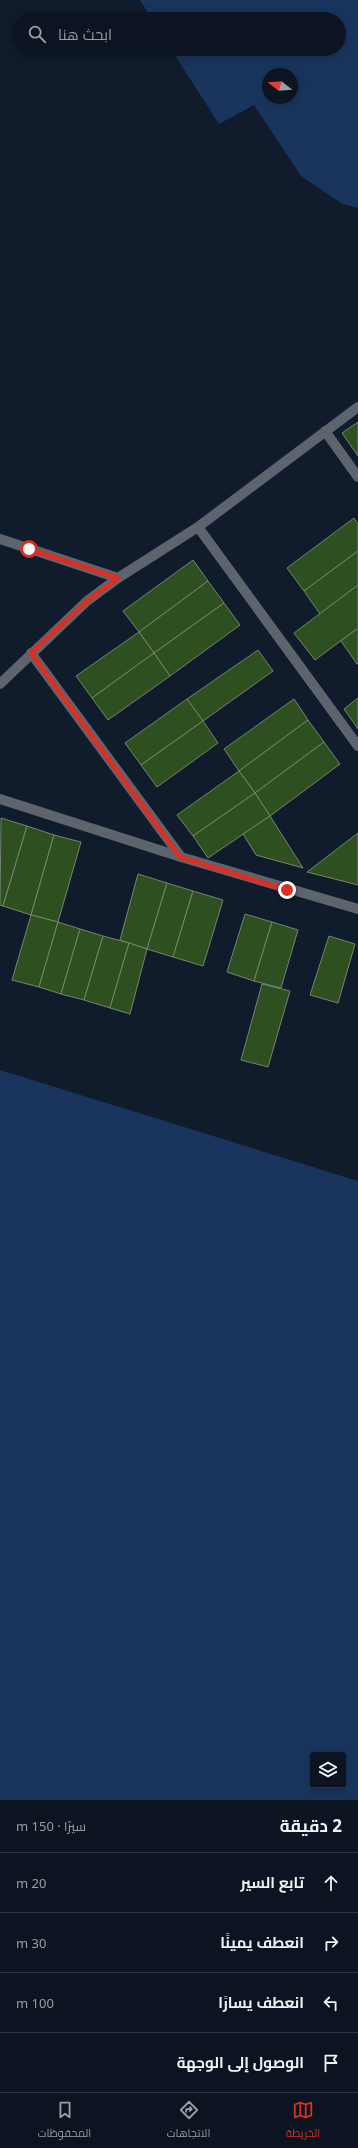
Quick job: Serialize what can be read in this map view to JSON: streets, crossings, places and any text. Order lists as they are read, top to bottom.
{
  "north": "left",
  "page": {
    "search": "ابحث هنا",
    "heading": ["2 دقيقة", "سيرًا · 150 m"],
    "list": [
      ["تابع السير", "20 m"],
      ["انعطف يمينًا", "30 m"],
      ["انعطف يسارًا", "100 m"],
      "الوصول إلى الوجهة"
    ],
    "nav": ["الخريطة", "الاتجاهات", "المحفوظات"]
  }
}
